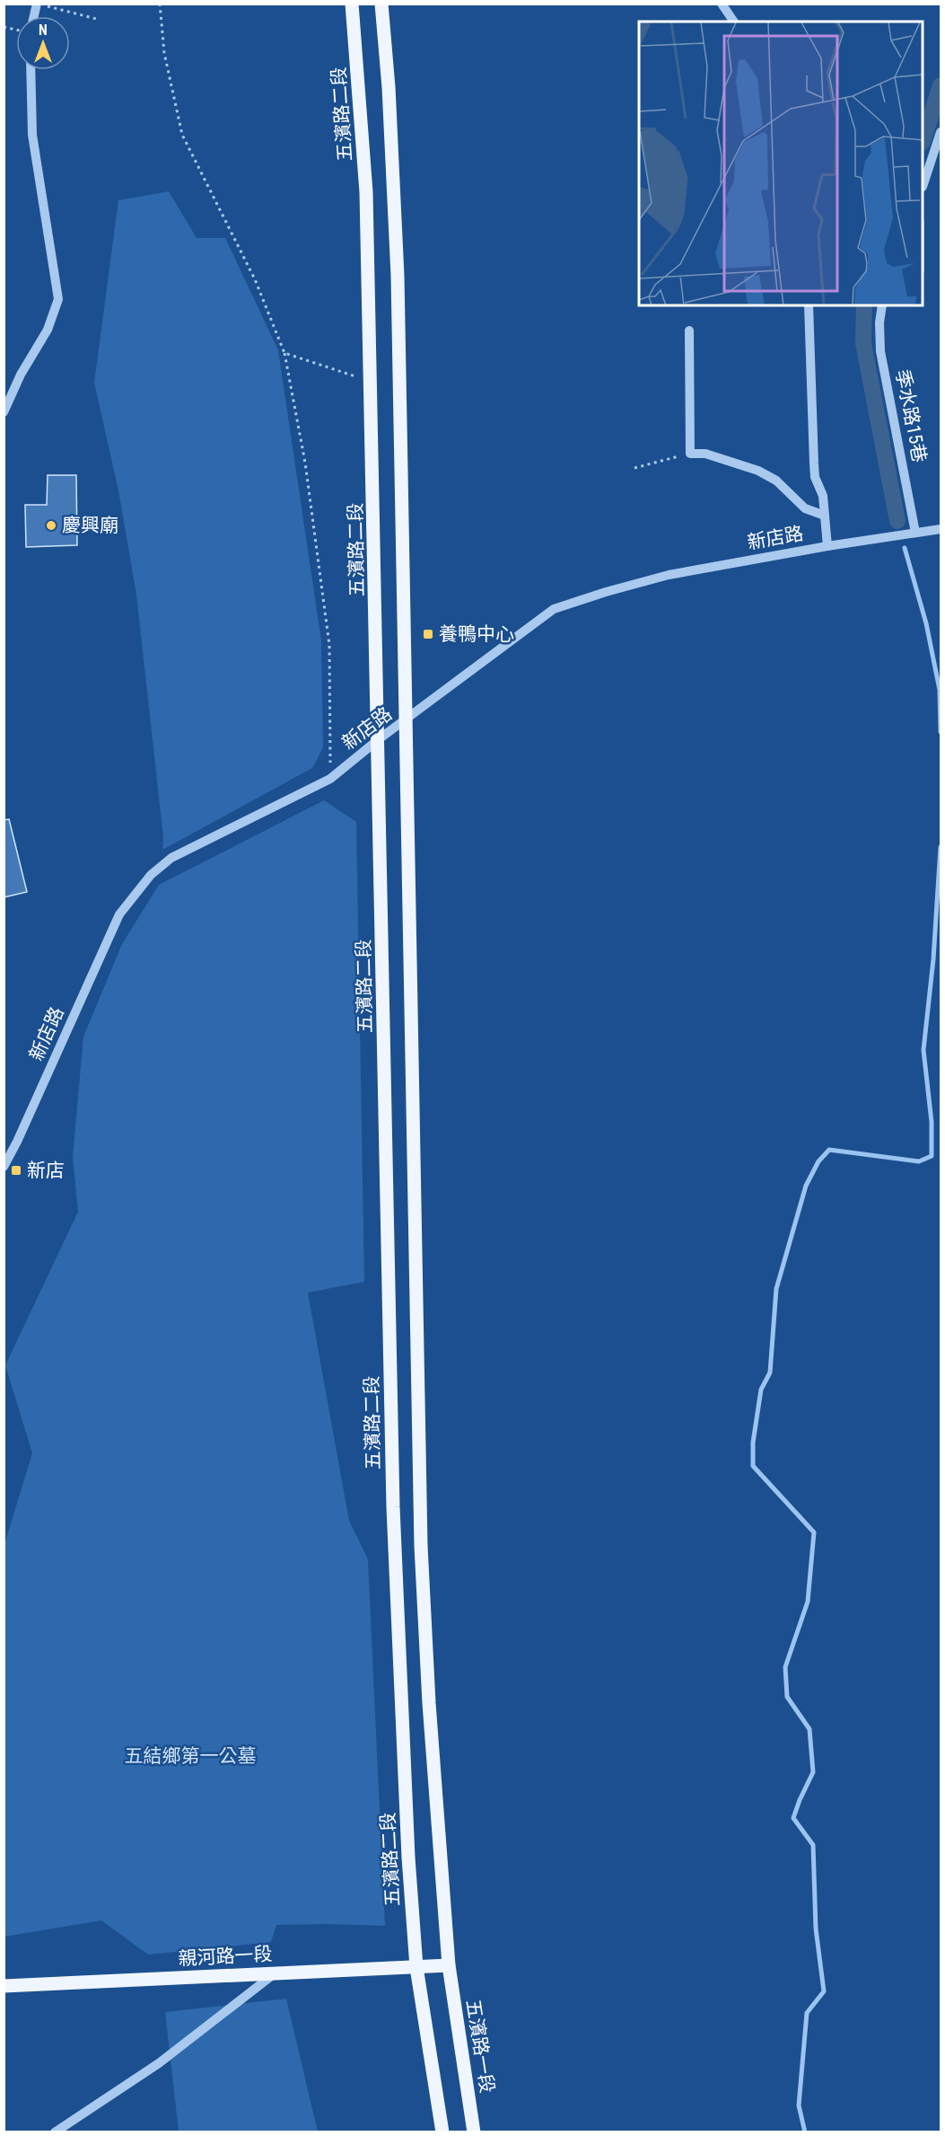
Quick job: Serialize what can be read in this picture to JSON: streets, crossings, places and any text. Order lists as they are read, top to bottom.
{
  "streets": {
    "main road": ["五濱路二段", "親河路一段", "五濱路一段"],
    "street": ["季水路15巷", "新店路"]
  },
  "crossings": [
    ["五濱路二段", "新店路"],
    ["五濱路二段", "親河路一段"],
    ["季水路15巷", "新店路"],
    ["親河路一段", "五濱路一段"]
  ],
  "parks": ["五結鄉第一公墓"],
  "places": {
    "other": ["慶興廟"],
    "transit": ["養鴨中心", "新店"]
  },
  "north": "top"
}
